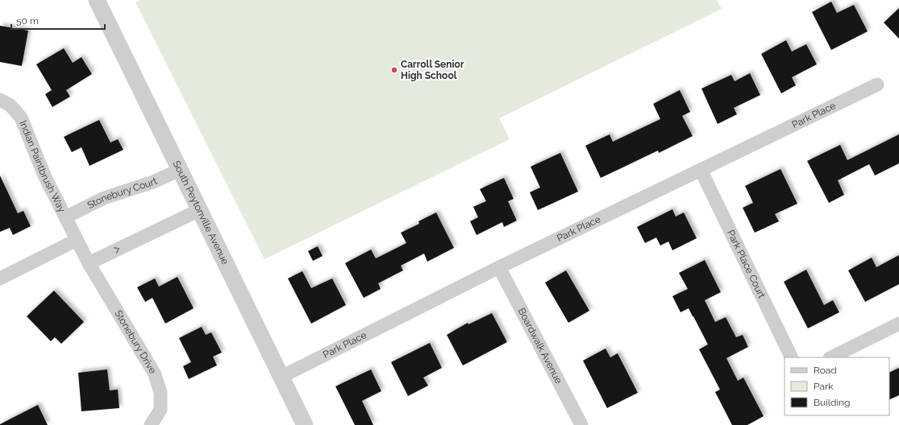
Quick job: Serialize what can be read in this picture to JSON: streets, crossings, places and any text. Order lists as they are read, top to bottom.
{
  "streets": {
    "street": [
      "Park Place",
      "Indian Paintbrush Way",
      "Stonebury Court",
      "South Peytonville Avenue",
      "Park Place Court",
      "Stonebury Drive",
      "Boardwalk Avenue"
    ]
  },
  "crossings": [
    ["Park Place", "South Peytonville Avenue"],
    ["Park Place", "Park Place Court"],
    ["Park Place", "Boardwalk Avenue"],
    ["Indian Paintbrush Way", "Stonebury Court"],
    ["Indian Paintbrush Way", "Stonebury Drive"],
    ["Stonebury Court", "South Peytonville Avenue"]
  ],
  "places": ["Carroll Senior High School"],
  "legend": ["Road", "Park", "Building"],
  "scale_bar": "50 m"
}
